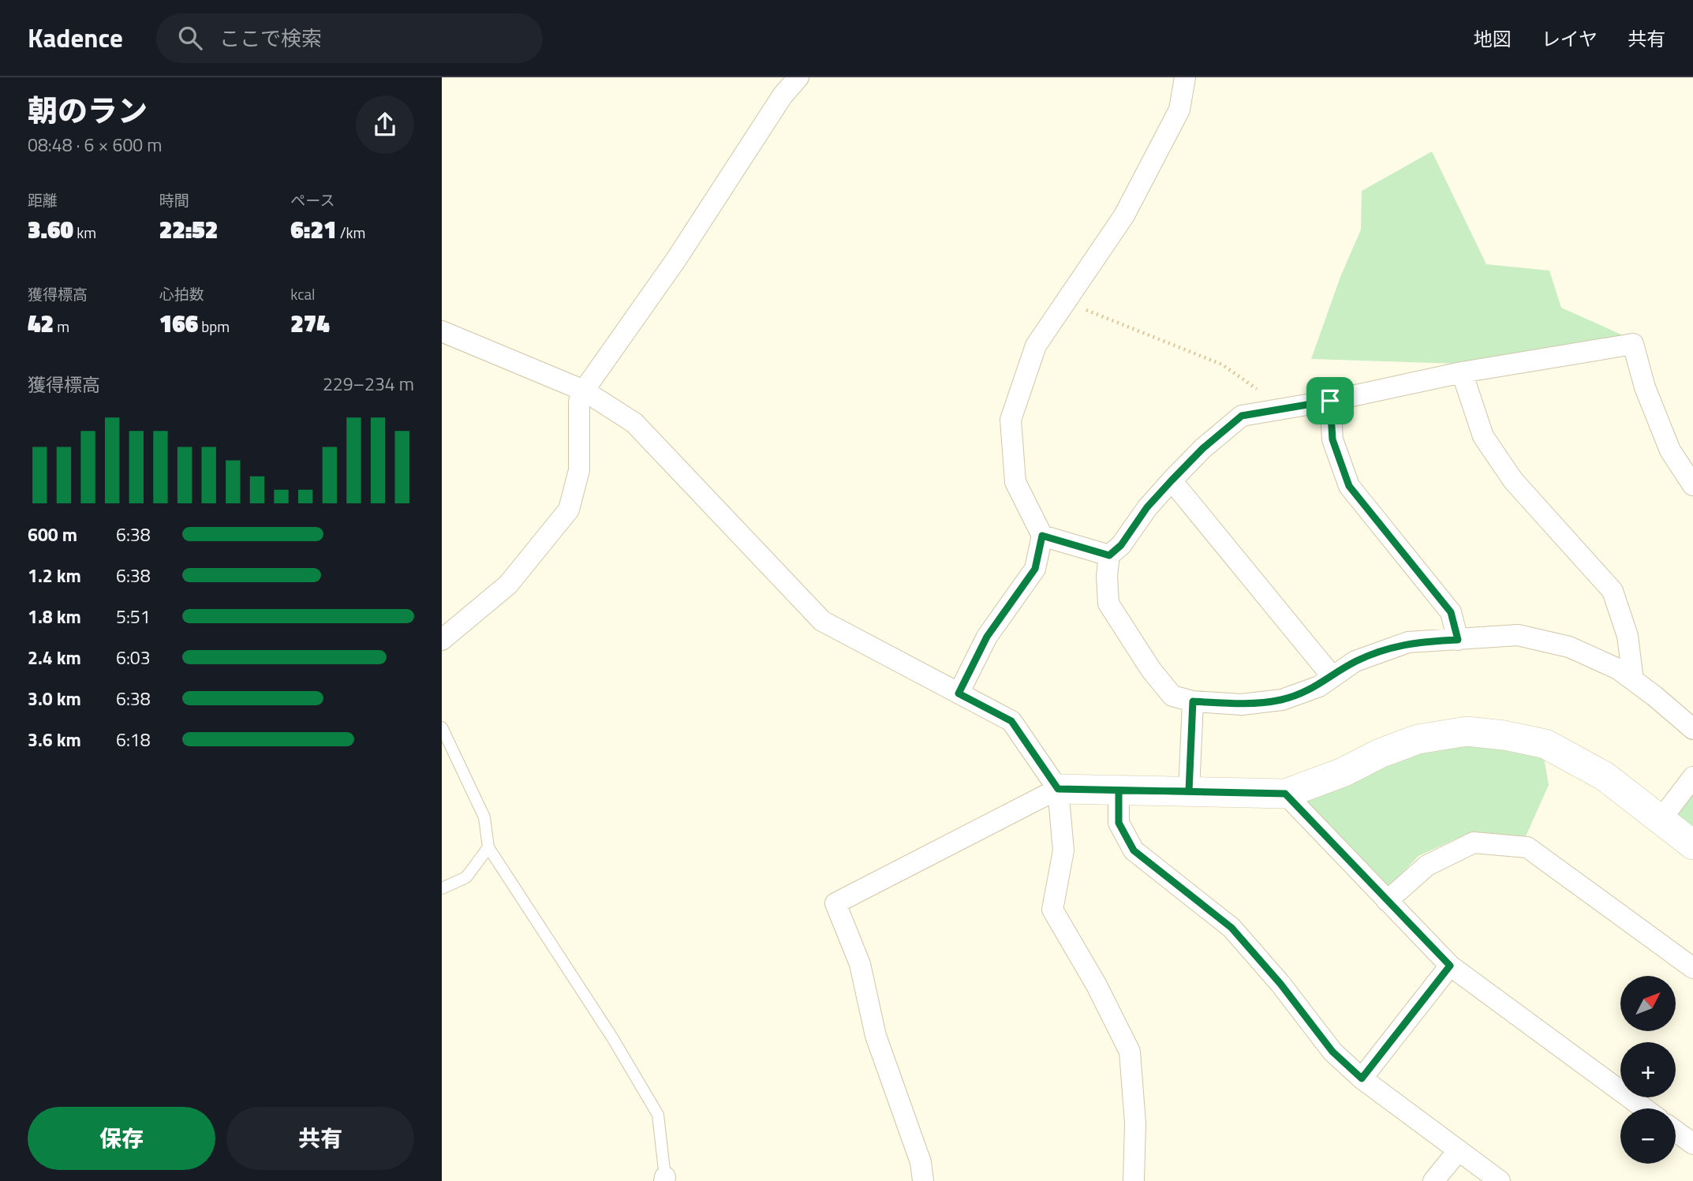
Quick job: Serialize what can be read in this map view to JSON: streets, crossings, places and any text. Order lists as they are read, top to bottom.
{
  "north": "top right",
  "page": {
    "header": "Kadence",
    "search": "ここで検索",
    "nav": ["地図", "レイヤ", "共有"],
    "heading": ["朝のラン", "08:48 · 6 × 600 m"],
    "stats": [
      ["距離", "3.60 km"],
      ["時間", "22:52"],
      ["ペース", "6:21 /km"],
      ["獲得標高", "42 m"],
      ["心拍数", "166 bpm"],
      ["kcal", "274"]
    ],
    "chart": ["獲得標高", "229–234 m"],
    "list": [
      {
        "name": "600 m",
        "note": "6:38"
      },
      {
        "name": "1.2 km",
        "note": "6:38"
      },
      {
        "name": "1.8 km",
        "note": "5:51"
      },
      {
        "name": "2.4 km",
        "note": "6:03"
      },
      {
        "name": "3.0 km",
        "note": "6:38"
      },
      {
        "name": "3.6 km",
        "note": "6:18"
      }
    ],
    "map_buttons": ["+", "−"],
    "buttons": ["保存", "共有"]
  }
}
